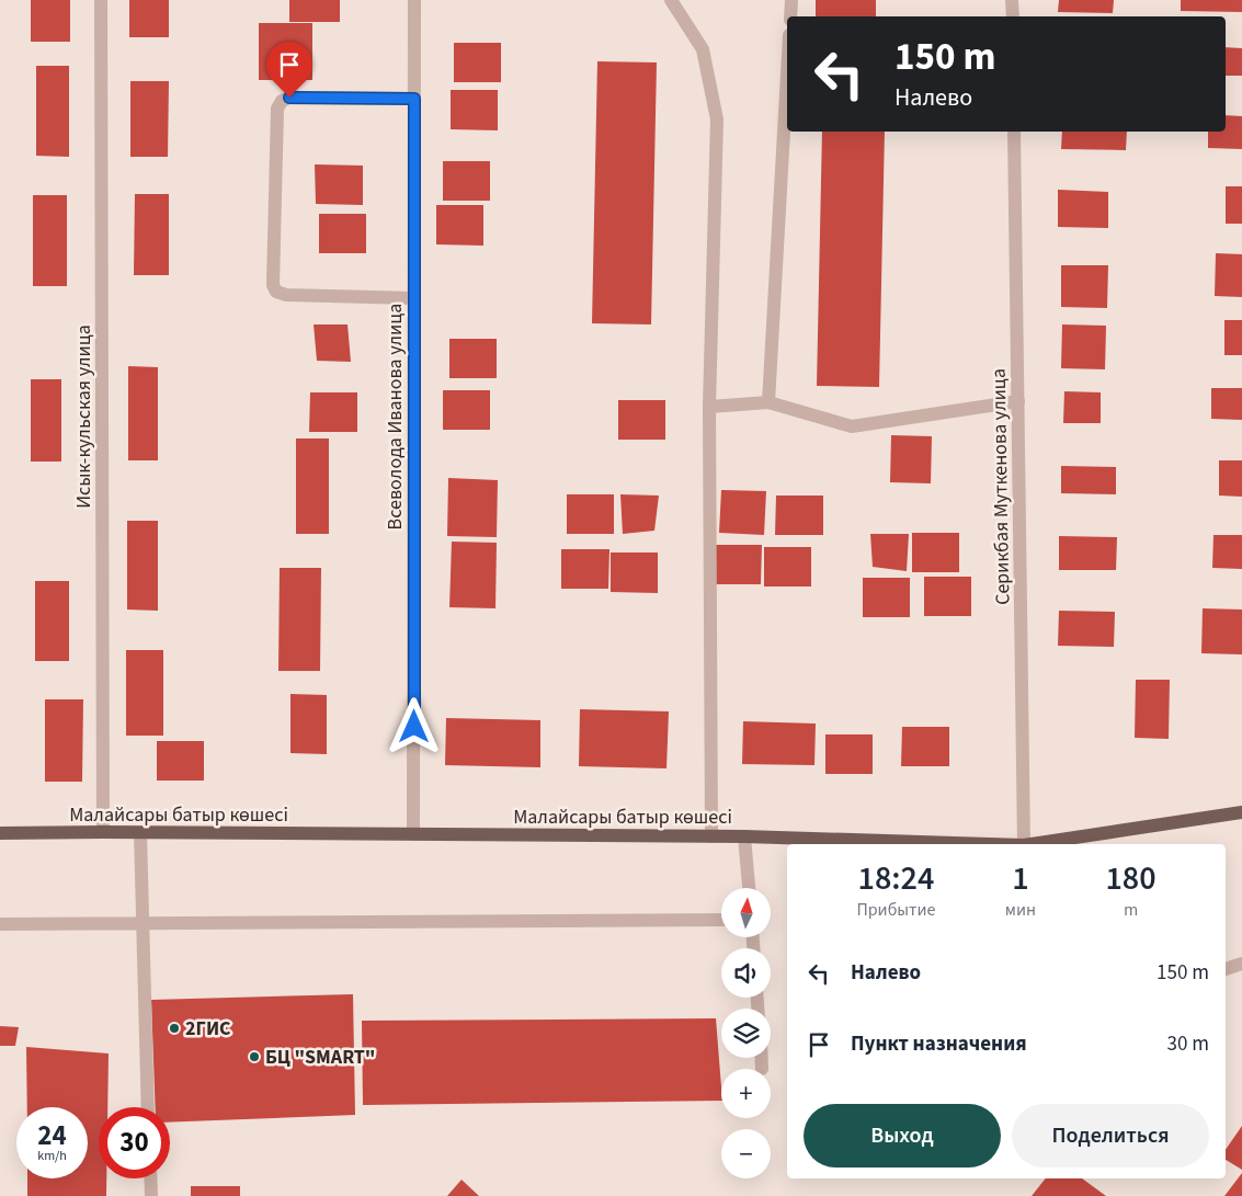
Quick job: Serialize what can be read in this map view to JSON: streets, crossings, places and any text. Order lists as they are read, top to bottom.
{
  "streets": {
    "main road": ["Малайсары батыр көшесі"],
    "street": ["Исык-кульская улица", "Всеволода Иванова улица", "Серикбая Муткенова улица"]
  },
  "crossings": [
    ["Исык-кульская улица", "Малайсары батыр көшесі"],
    ["Всеволода Иванова улица", "Малайсары батыр көшесі"]
  ],
  "places": ["2ГИС", "БЦ \"SMART\""],
  "north": "top",
  "page": {
    "turn": ["150 m", "Налево"],
    "eta": [
      "18:24",
      "Прибытие",
      "1",
      "мин",
      "180",
      "m"
    ],
    "map_buttons": ["+", "−"],
    "list": [
      {
        "name": "Налево",
        "value": "150 m"
      },
      {
        "name": "Пункт назначения",
        "value": "30 m"
      }
    ],
    "buttons": ["Выход", "Поделиться"],
    "speed": "24 km/h",
    "limit": "30"
  }
}
